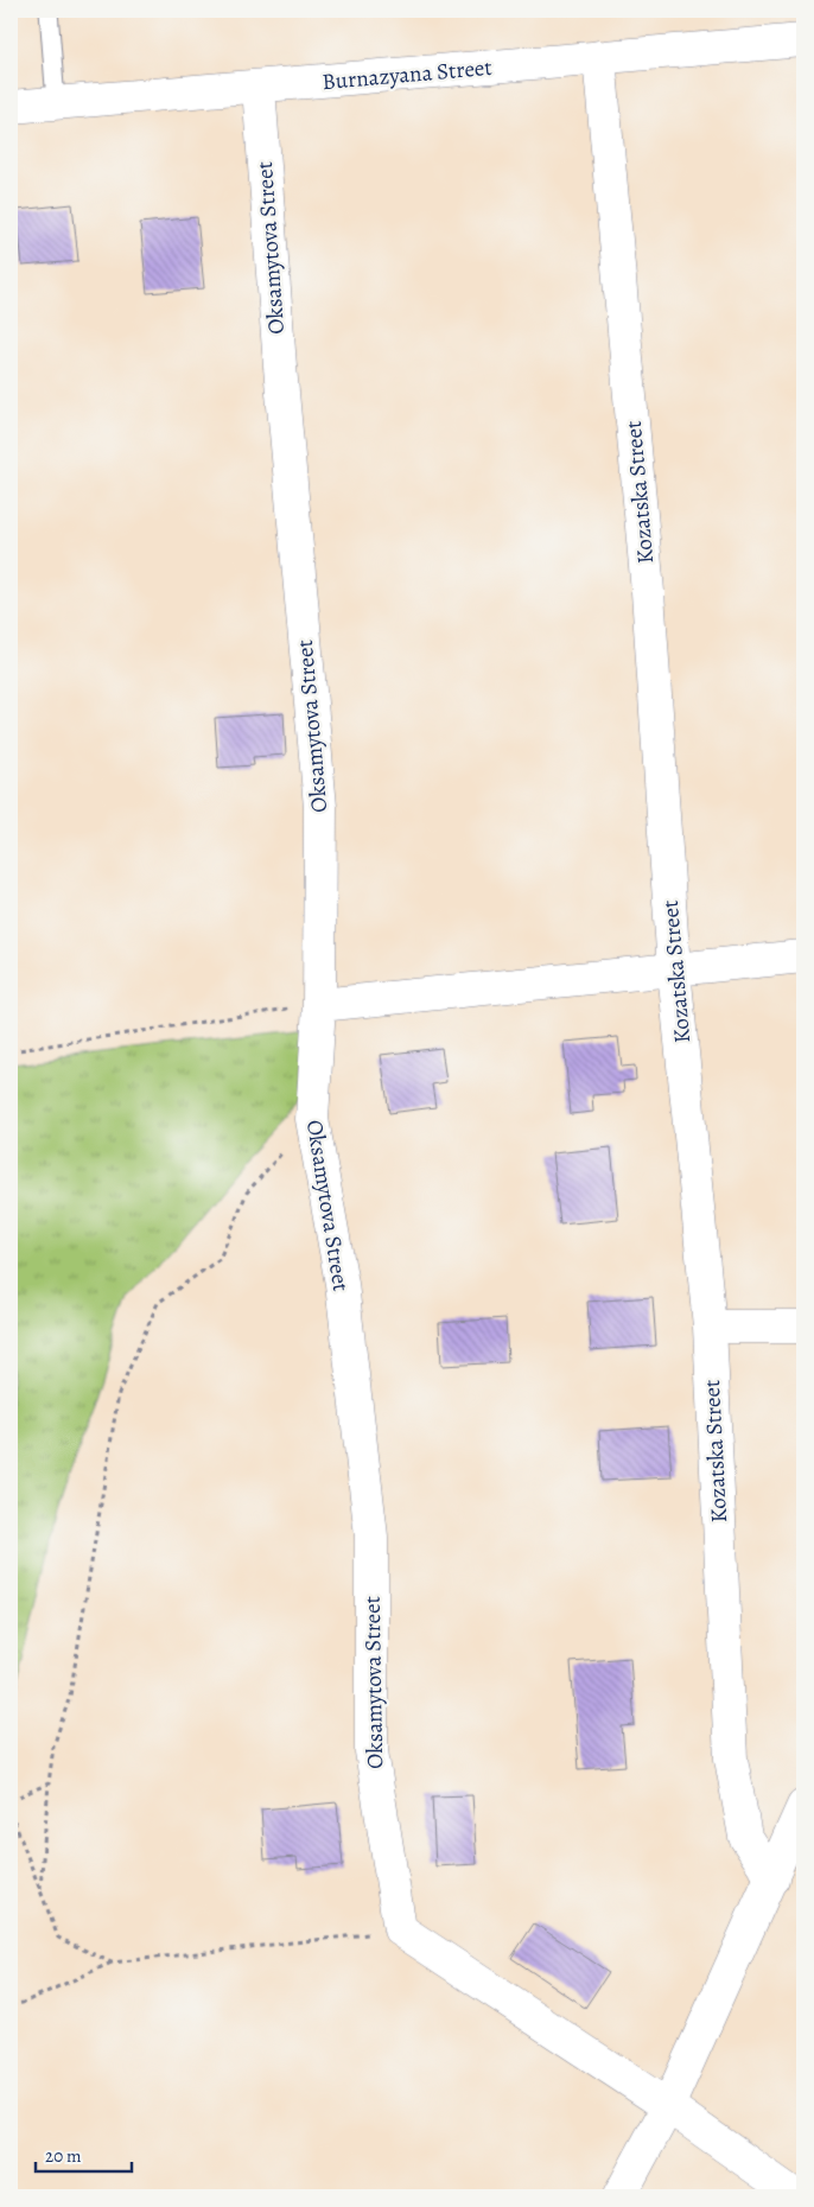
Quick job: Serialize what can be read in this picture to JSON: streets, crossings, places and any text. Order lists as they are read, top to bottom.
{
  "streets": {
    "street": ["Burnazyana Street", "Oksamytova Street", "Kozatska Street"]
  },
  "crossings": [
    ["Burnazyana Street", "Oksamytova Street"],
    ["Burnazyana Street", "Kozatska Street"]
  ],
  "scale_bar": "20 m"
}
